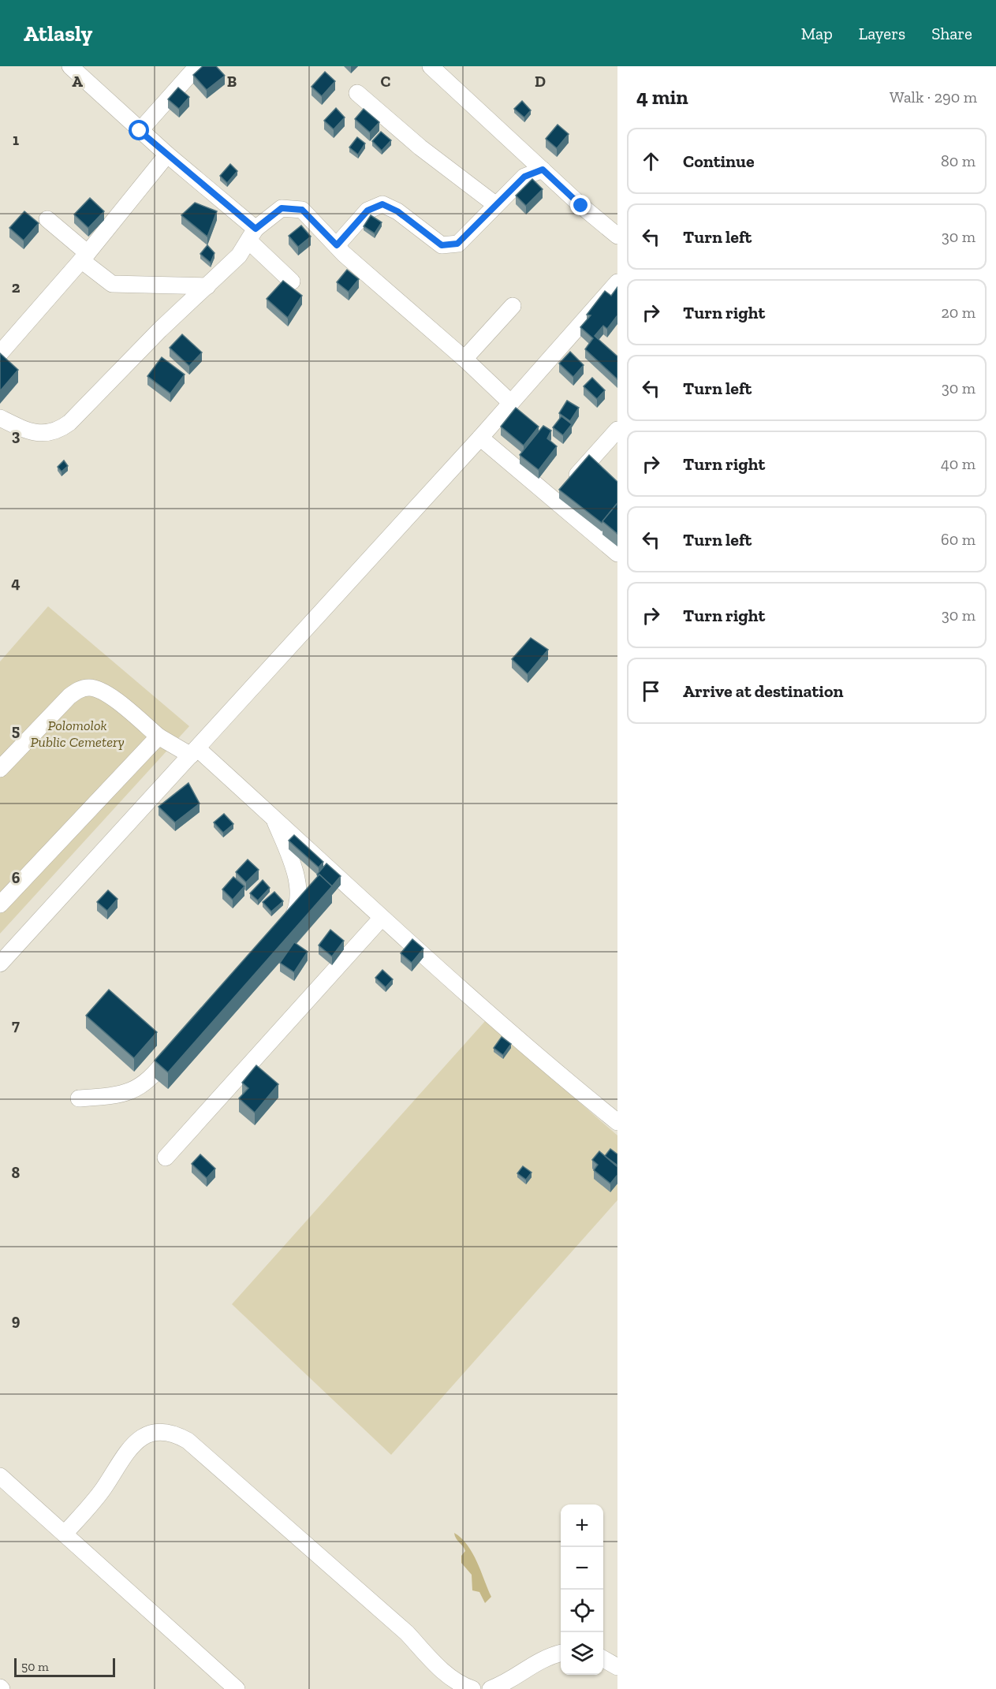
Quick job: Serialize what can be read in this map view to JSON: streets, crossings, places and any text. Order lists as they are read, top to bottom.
{
  "parks": ["Polomolok Public Cemetery"],
  "scale_bar": "50 m",
  "page": {
    "header": "Atlasly",
    "nav": ["Map", "Layers", "Share"],
    "heading": ["4 min", "Walk · 290 m"],
    "list": [
      ["Continue", "80 m"],
      ["Turn left", "30 m"],
      ["Turn right", "20 m"],
      ["Turn left", "30 m"],
      ["Turn right", "40 m"],
      ["Turn left", "60 m"],
      ["Turn right", "30 m"],
      "Arrive at destination"
    ],
    "map_buttons": ["+", "−"],
    "scale": "50 m"
  },
  "grid": {
    "columns": [
      "A",
      "B",
      "C",
      "D"
    ],
    "rows": [
      "1",
      "2",
      "3",
      "4",
      "5",
      "6",
      "7",
      "8",
      "9"
    ]
  }
}
